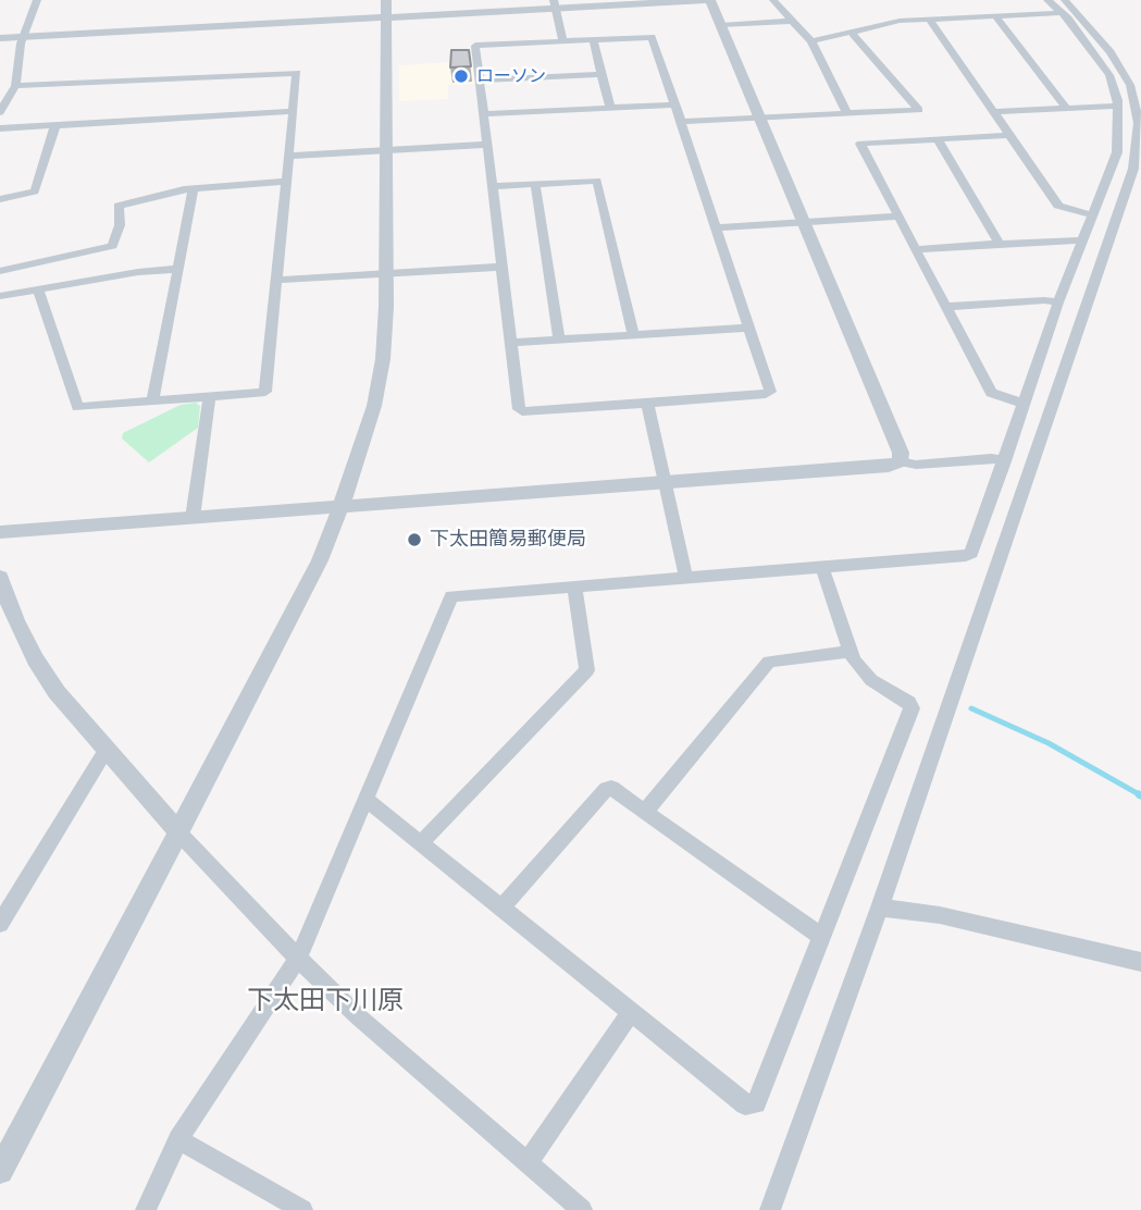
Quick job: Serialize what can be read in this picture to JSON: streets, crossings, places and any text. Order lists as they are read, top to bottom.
{
  "districts": ["下太田下川原"],
  "places": ["ローソン", "下太田簡易郵便局"]
}
